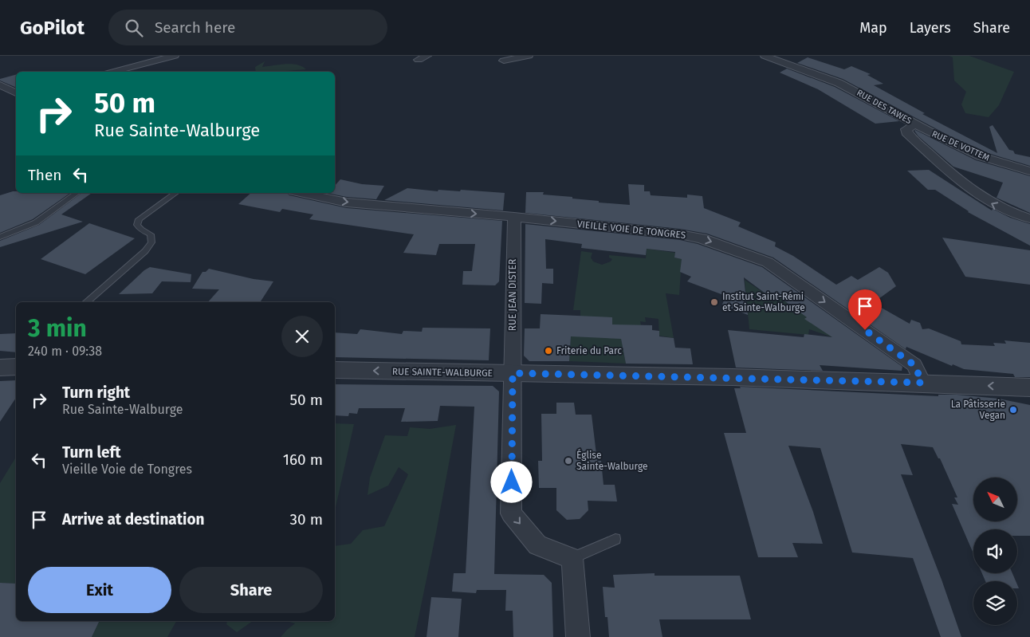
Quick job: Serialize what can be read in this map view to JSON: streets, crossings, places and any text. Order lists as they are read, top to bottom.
{
  "streets": {
    "street": [
      "RUE DES TAWES",
      "RUE DE VOTTEM",
      "VIEILLE VOIE DE TONGRES",
      "RUE JEAN DISTER",
      "RUE SAINTE-WALBURGE"
    ]
  },
  "crossings": [
    ["RUE DES TAWES", "RUE DE VOTTEM"],
    ["VIEILLE VOIE DE TONGRES", "RUE JEAN DISTER"],
    ["VIEILLE VOIE DE TONGRES", "RUE SAINTE-WALBURGE"],
    ["RUE JEAN DISTER", "RUE SAINTE-WALBURGE"]
  ],
  "one_way": ["VIEILLE VOIE DE TONGRES", "RUE JEAN DISTER", "RUE SAINTE-WALBURGE"],
  "places": [
    "Institut Saint-Rémi et Sainte-Walburge",
    "Friterie du Parc",
    "La Pâtisserie Vegan",
    "Église Sainte-Walburge"
  ],
  "north": "top left",
  "page": {
    "header": "GoPilot",
    "search": "Search here",
    "nav": ["Map", "Layers", "Share"],
    "turn": ["50 m", "Rue Sainte-Walburge"],
    "then": "Then",
    "heading": ["3 min", "240 m · 09:38"],
    "list": [
      {
        "name": "Turn right",
        "note": "Rue Sainte-Walburge",
        "value": "50 m"
      },
      {
        "name": "Turn left",
        "note": "Vieille Voie de Tongres",
        "value": "160 m"
      },
      {
        "name": "Arrive at destination",
        "value": "30 m"
      }
    ],
    "buttons": ["Exit", "Share"]
  }
}
